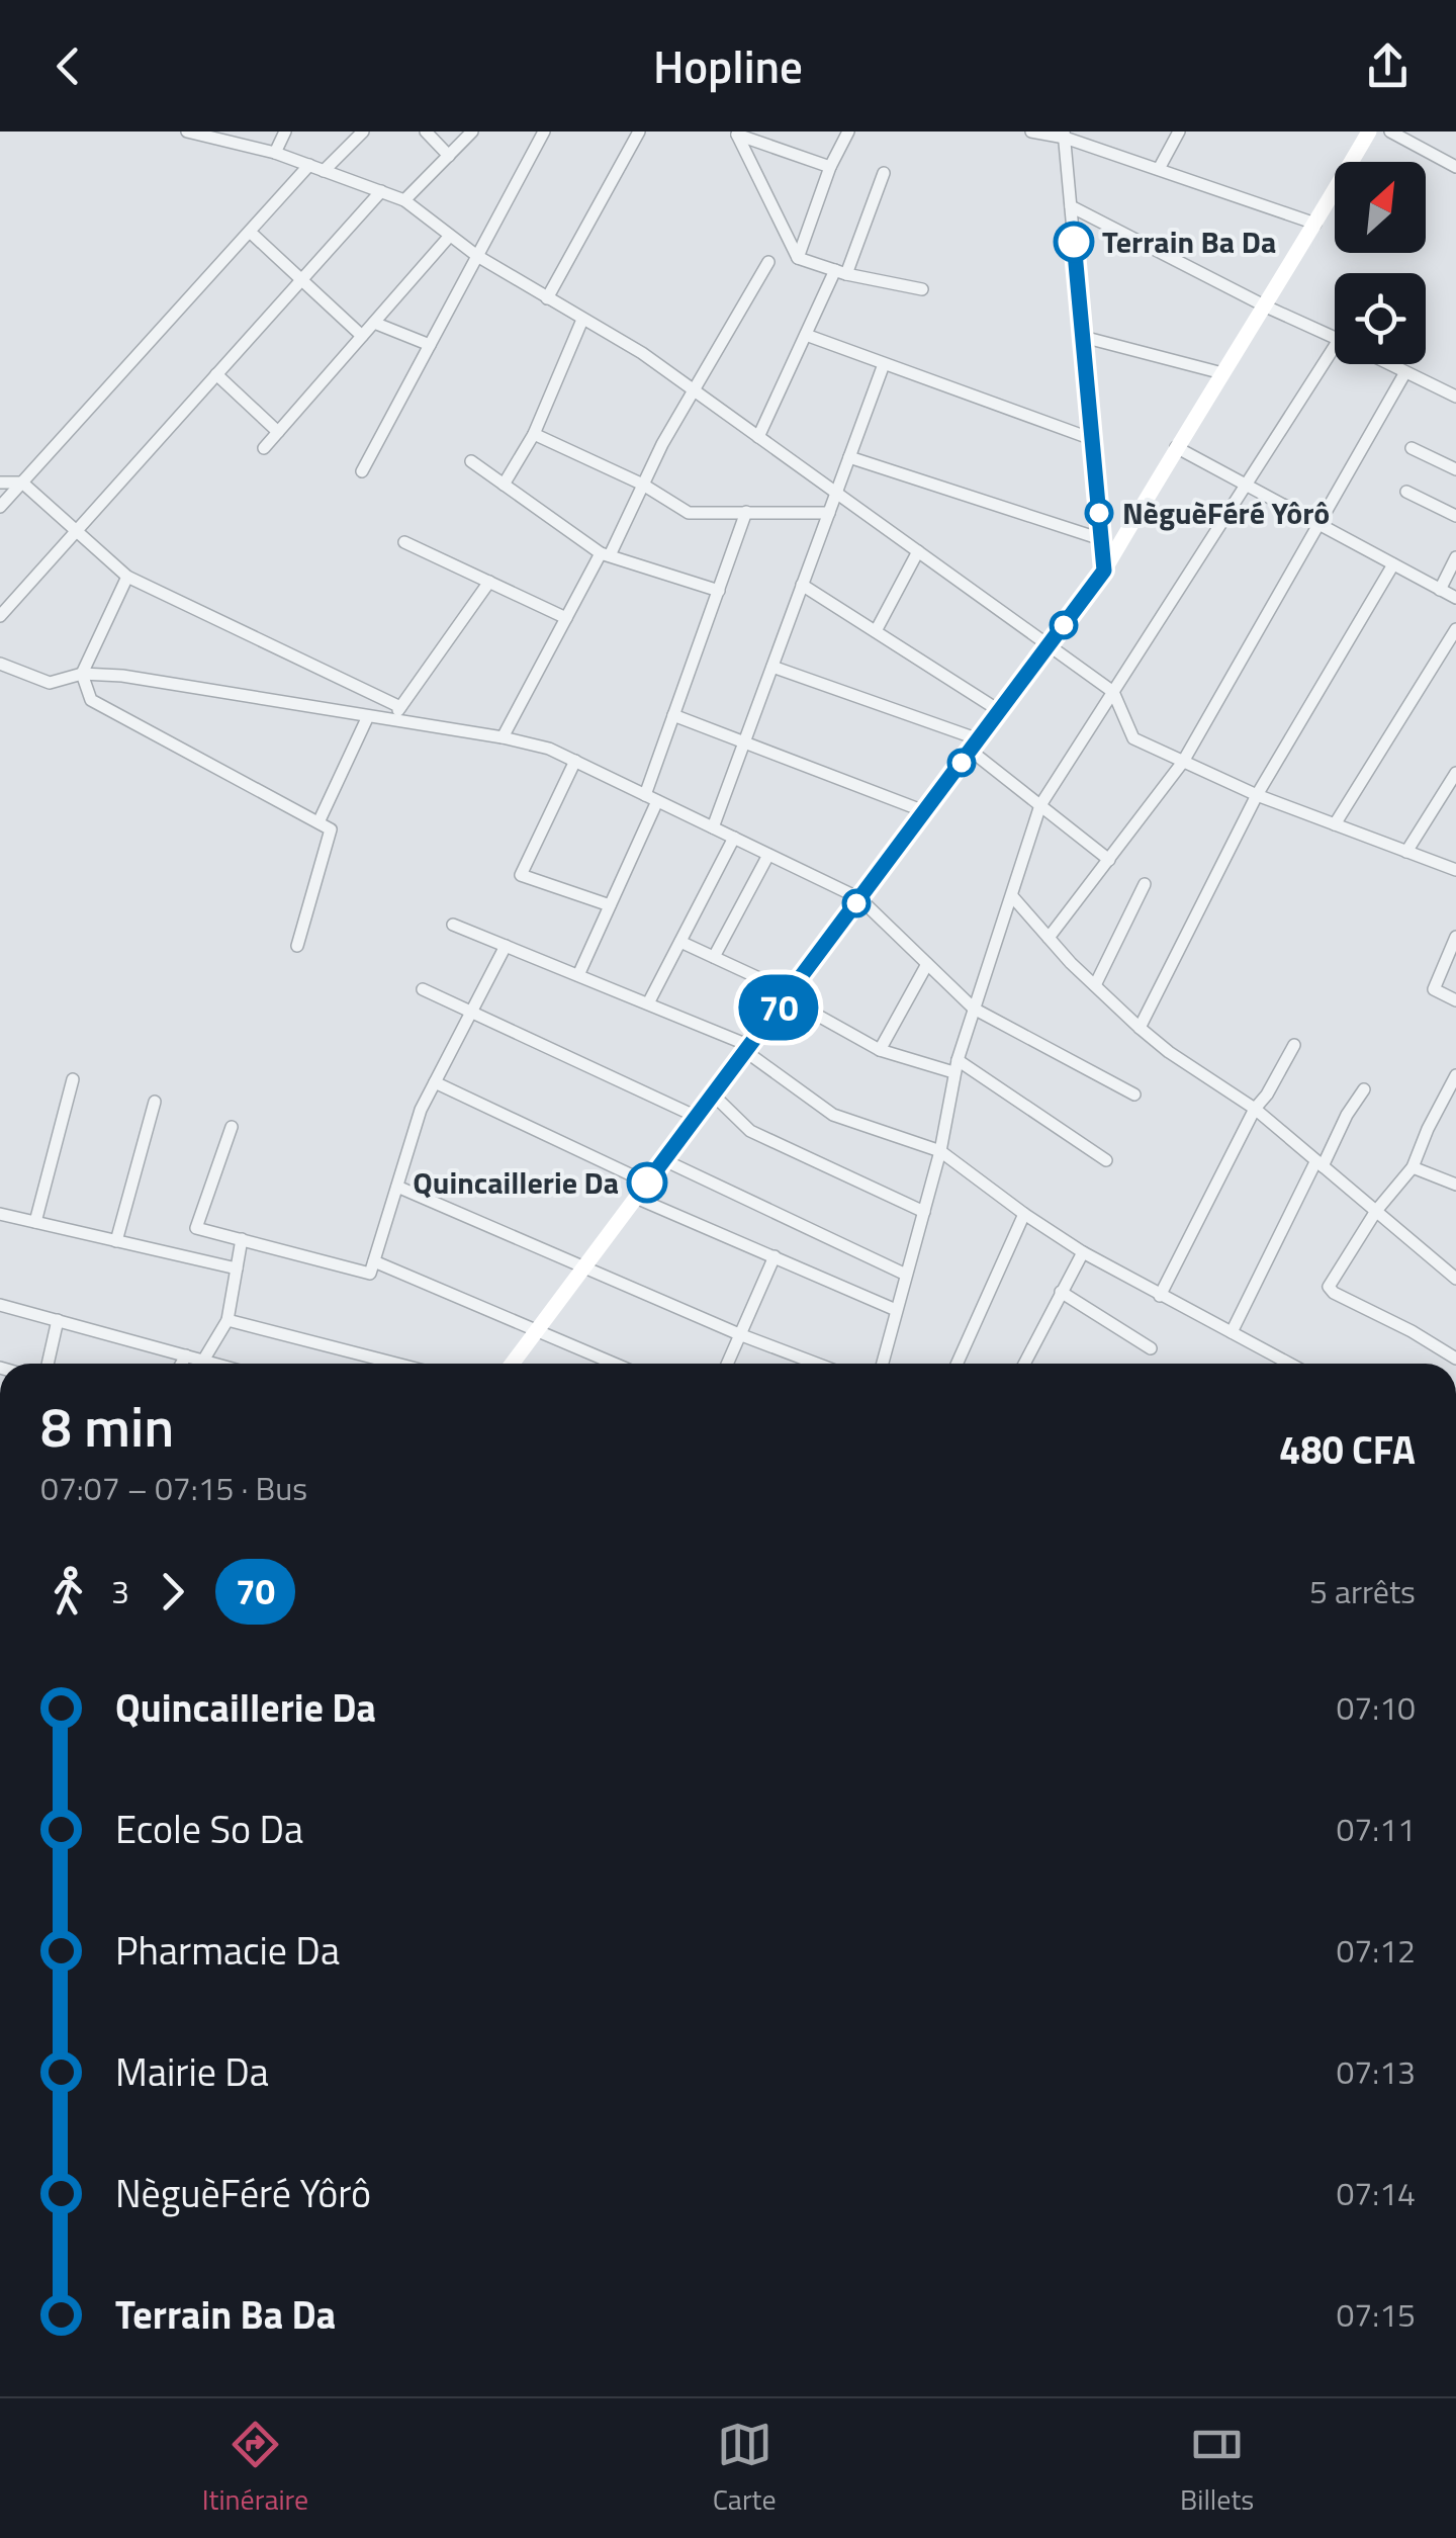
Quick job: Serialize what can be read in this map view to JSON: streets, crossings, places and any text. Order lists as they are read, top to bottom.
{
  "places": ["Terrain Ba Da", "NèguèFéré Yôrô", "Quincaillerie Da"],
  "lines": ["bus line 70"],
  "north": "top right",
  "page": {
    "header": "Hopline",
    "on_map": "70",
    "heading": ["8 min", "07:07 – 07:15 · Bus", "480 CFA"],
    "legs": ["3", "70", "5 arrêts"],
    "list": [
      {
        "name": "Quincaillerie Da",
        "value": "07:10"
      },
      {
        "name": "Ecole So Da",
        "value": "07:11"
      },
      {
        "name": "Pharmacie Da",
        "value": "07:12"
      },
      {
        "name": "Mairie Da",
        "value": "07:13"
      },
      {
        "name": "NèguèFéré Yôrô",
        "value": "07:14"
      },
      {
        "name": "Terrain Ba Da",
        "value": "07:15"
      }
    ],
    "tabs": ["Itinéraire", "Carte", "Billets"]
  }
}
